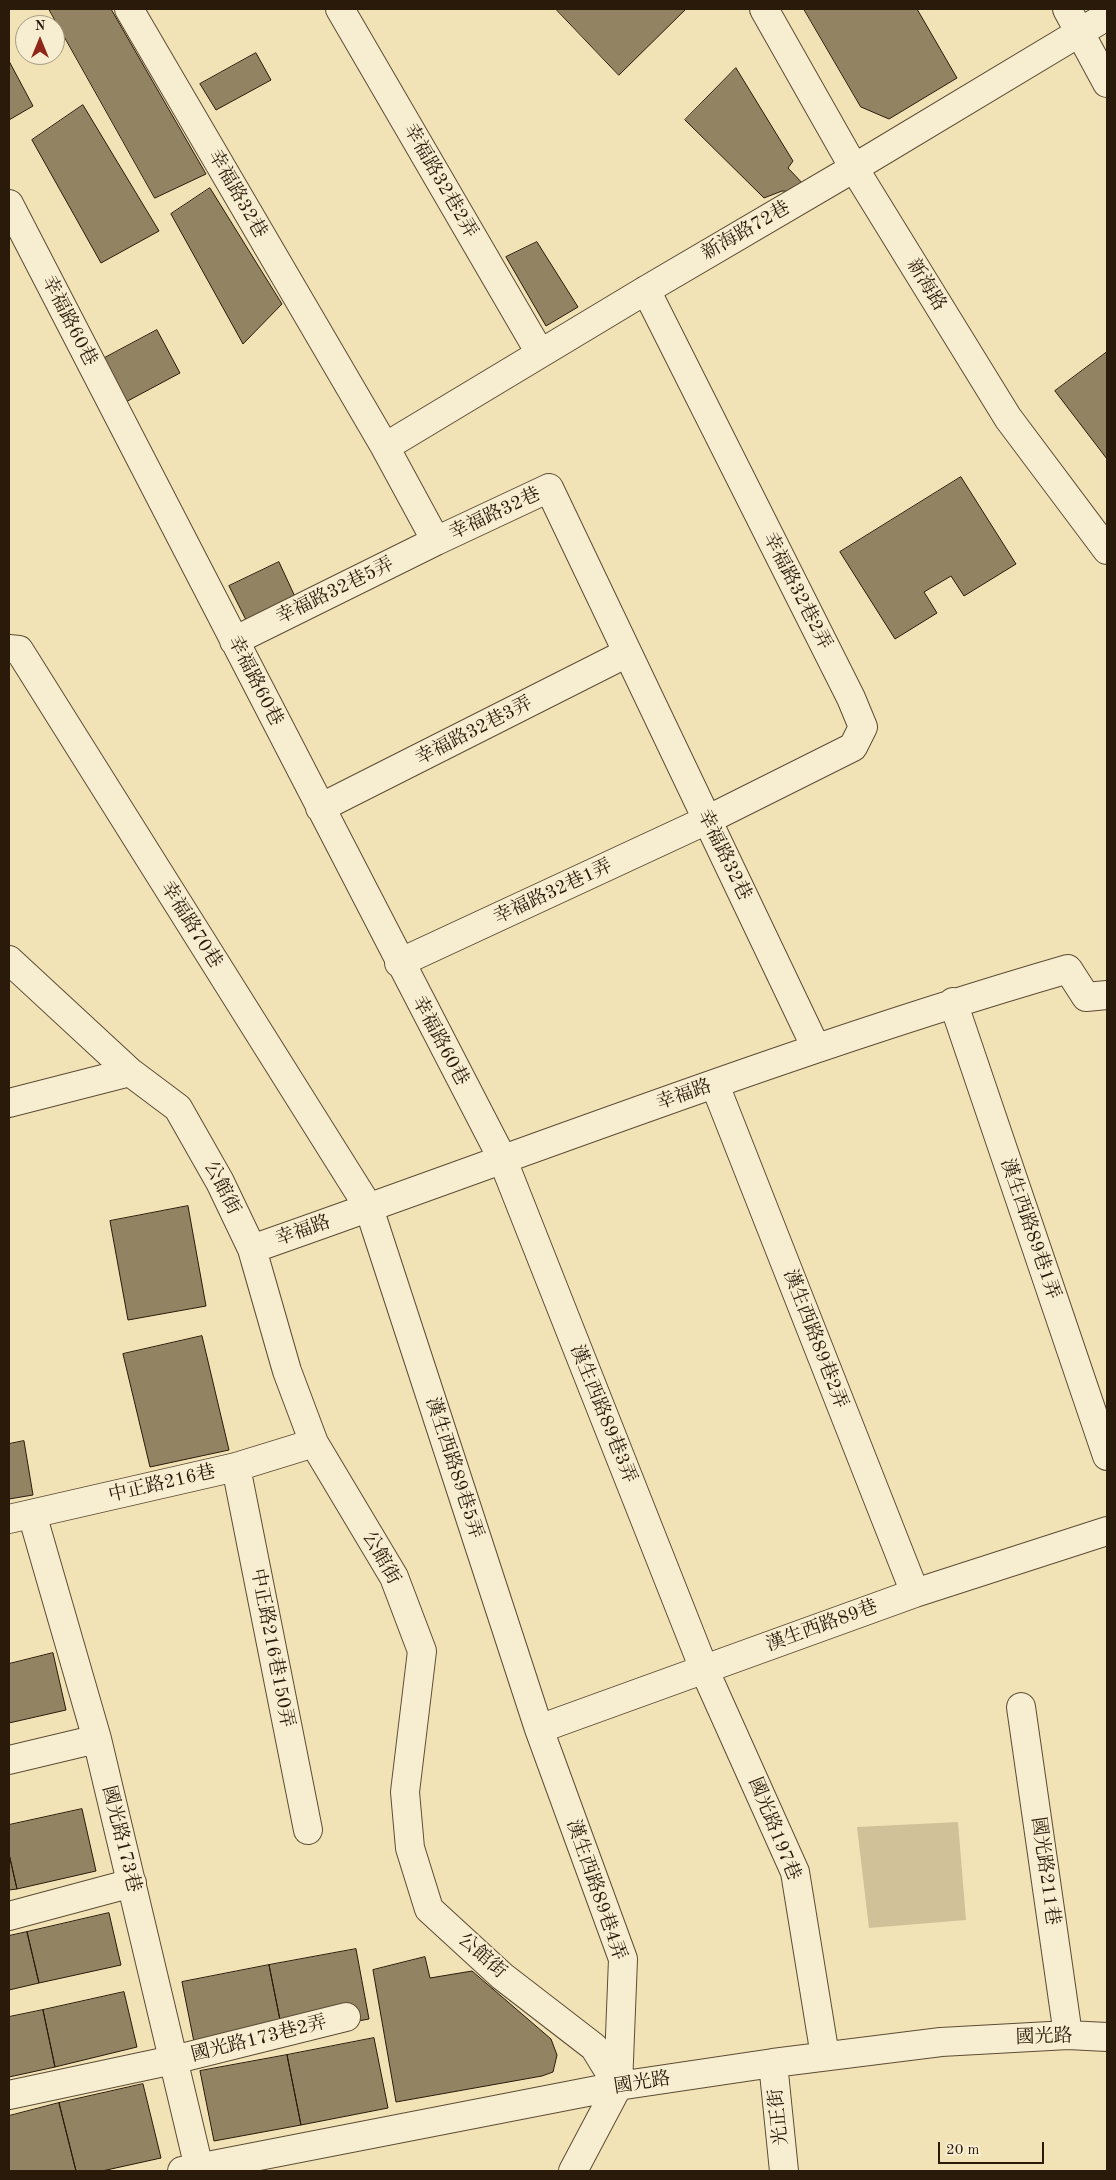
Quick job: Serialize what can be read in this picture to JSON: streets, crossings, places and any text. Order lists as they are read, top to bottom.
{
  "streets": {
    "street": [
      "幸福路32巷2弄",
      "幸福路32巷",
      "新海路72巷",
      "新海路",
      "幸福路60巷",
      "幸福路32巷5弄",
      "幸福路32巷3弄",
      "幸福路32巷1弄",
      "幸福路70巷",
      "幸福路",
      "公館街",
      "漢生西路89巷1弄",
      "漢生西路89巷2弄",
      "漢生西路89巷3弄",
      "漢生西路89巷5弄",
      "中正路216巷",
      "漢生西路89巷",
      "中正路216巷150弄",
      "國光路197巷",
      "國光路173巷",
      "國光路211巷",
      "漢生西路89巷4弄",
      "國光路",
      "國光路173巷2弄",
      "光正街"
    ]
  },
  "crossings": [
    ["幸福路32巷2弄", "幸福路32巷"],
    ["幸福路32巷2弄", "新海路72巷"],
    ["幸福路32巷2弄", "幸福路32巷1弄"],
    ["幸福路32巷", "新海路72巷"],
    ["幸福路32巷", "幸福路32巷5弄"],
    ["幸福路32巷", "幸福路32巷3弄"],
    ["幸福路32巷", "幸福路32巷1弄"],
    ["幸福路32巷", "幸福路"],
    ["新海路72巷", "新海路"],
    ["幸福路60巷", "幸福路32巷5弄"],
    ["幸福路60巷", "幸福路32巷3弄"],
    ["幸福路60巷", "幸福路32巷1弄"],
    ["幸福路60巷", "幸福路"],
    ["幸福路60巷", "漢生西路89巷3弄"],
    ["幸福路70巷", "幸福路"],
    ["幸福路70巷", "漢生西路89巷5弄"],
    ["幸福路", "公館街"],
    ["幸福路", "漢生西路89巷1弄"],
    ["幸福路", "漢生西路89巷2弄"],
    ["幸福路", "漢生西路89巷3弄"],
    ["幸福路", "漢生西路89巷5弄"],
    ["公館街", "中正路216巷"],
    ["公館街", "漢生西路89巷4弄"],
    ["公館街", "國光路"],
    ["漢生西路89巷2弄", "漢生西路89巷"],
    ["漢生西路89巷3弄", "漢生西路89巷"],
    ["漢生西路89巷3弄", "國光路197巷"],
    ["漢生西路89巷5弄", "漢生西路89巷"],
    ["漢生西路89巷5弄", "漢生西路89巷4弄"],
    ["中正路216巷", "中正路216巷150弄"],
    ["中正路216巷", "國光路173巷"],
    ["漢生西路89巷", "國光路197巷"],
    ["漢生西路89巷", "漢生西路89巷4弄"],
    ["國光路197巷", "國光路"],
    ["國光路173巷", "國光路"],
    ["國光路173巷", "國光路173巷2弄"],
    ["國光路211巷", "國光路"],
    ["漢生西路89巷4弄", "國光路"],
    ["國光路", "光正街"]
  ],
  "scale_bar": "20 m",
  "north": "top"
}
